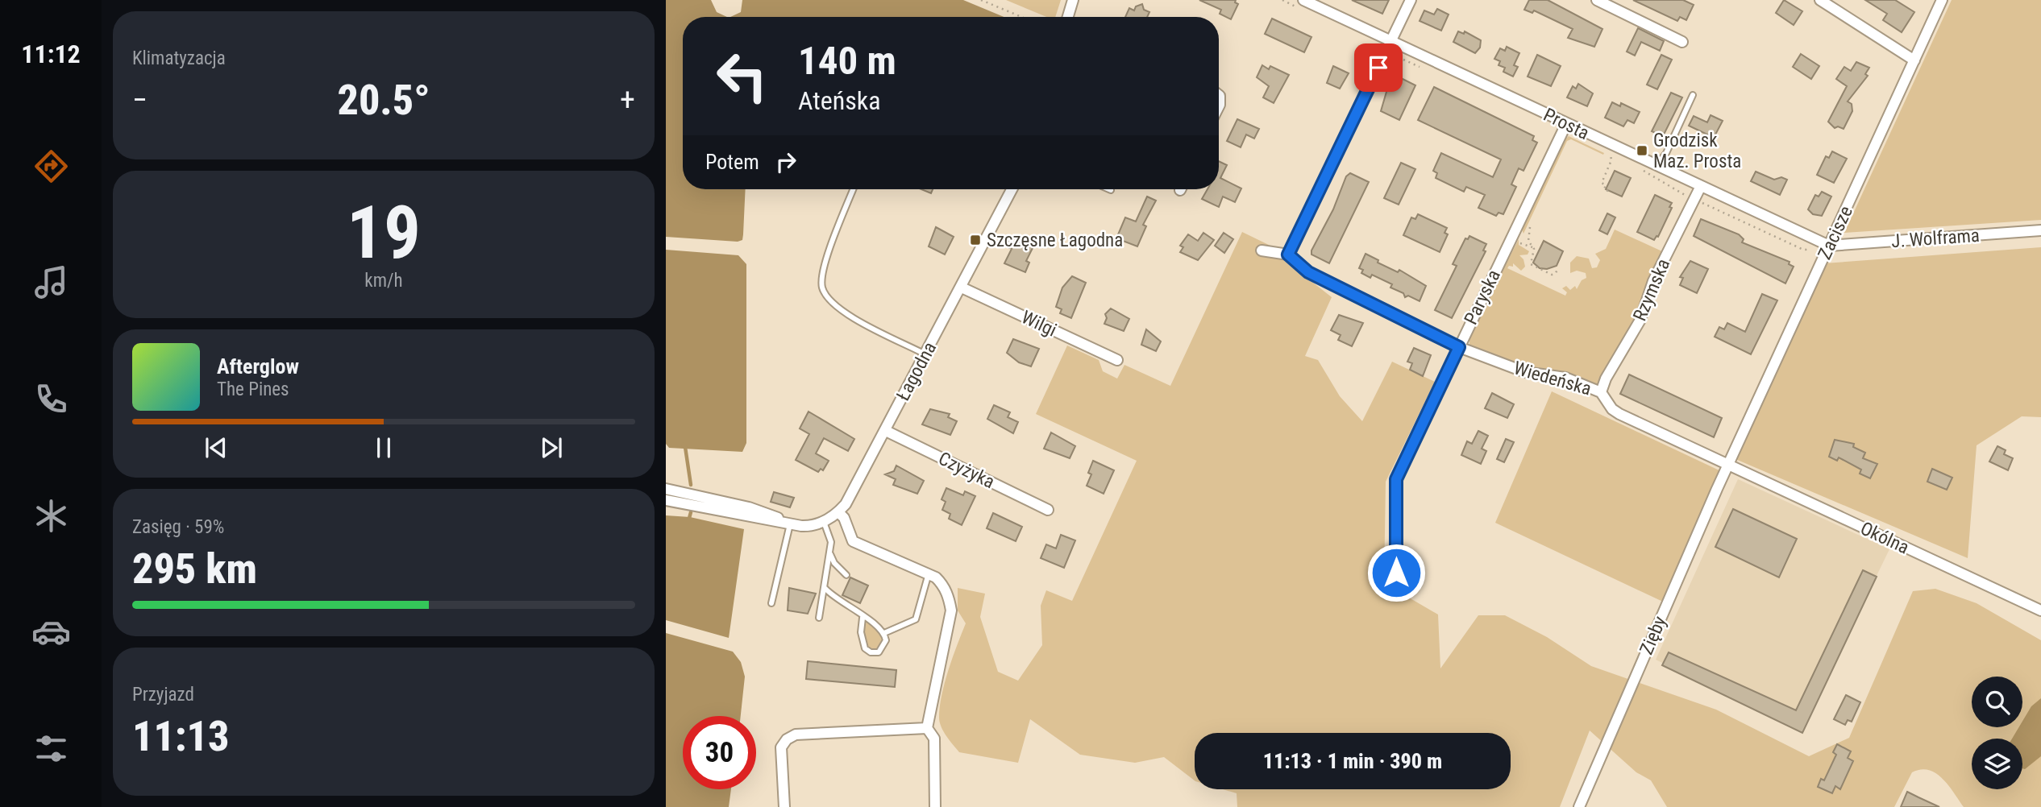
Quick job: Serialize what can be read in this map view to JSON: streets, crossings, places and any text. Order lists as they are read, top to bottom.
{
  "streets": {
    "street": [
      "Prosta",
      "Zacisze",
      "J. Wolframa",
      "Rzymska",
      "Paryska",
      "Wilgi",
      "Łagodna",
      "Wiedeńska",
      "Czyżyka",
      "Okólna",
      "Zięby"
    ]
  },
  "crossings": [
    ["Prosta", "Zacisze"],
    ["Prosta", "J. Wolframa"],
    ["Prosta", "Rzymska"],
    ["Prosta", "Paryska"],
    ["Zacisze", "J. Wolframa"],
    ["Zacisze", "Wiedeńska"],
    ["Zacisze", "Okólna"],
    ["Zacisze", "Zięby"],
    ["Rzymska", "Wiedeńska"],
    ["Paryska", "Wiedeńska"],
    ["Wilgi", "Łagodna"],
    ["Łagodna", "Czyżyka"],
    ["Wiedeńska", "Okólna"],
    ["Wiedeńska", "Zięby"],
    ["Okólna", "Zięby"]
  ],
  "places": {
    "transit": ["Grodzisk Maz. Prosta", "Szczęsne Łagodna"]
  },
  "page": {
    "tabs": "11:12",
    "tile": [
      "Klimatyzacja",
      ["19", "km/h"],
      ["Zasięg · 59%", "295 km"],
      ["Przyjazd", "11:13"]
    ],
    "turn": ["140 m", "Ateńska"],
    "heat": ["−", "20.5°", "+"],
    "then": "Potem",
    "song": ["Afterglow", "The Pines"],
    "limit": "30",
    "trip": "11:13 · 1 min · 390 m"
  }
}
